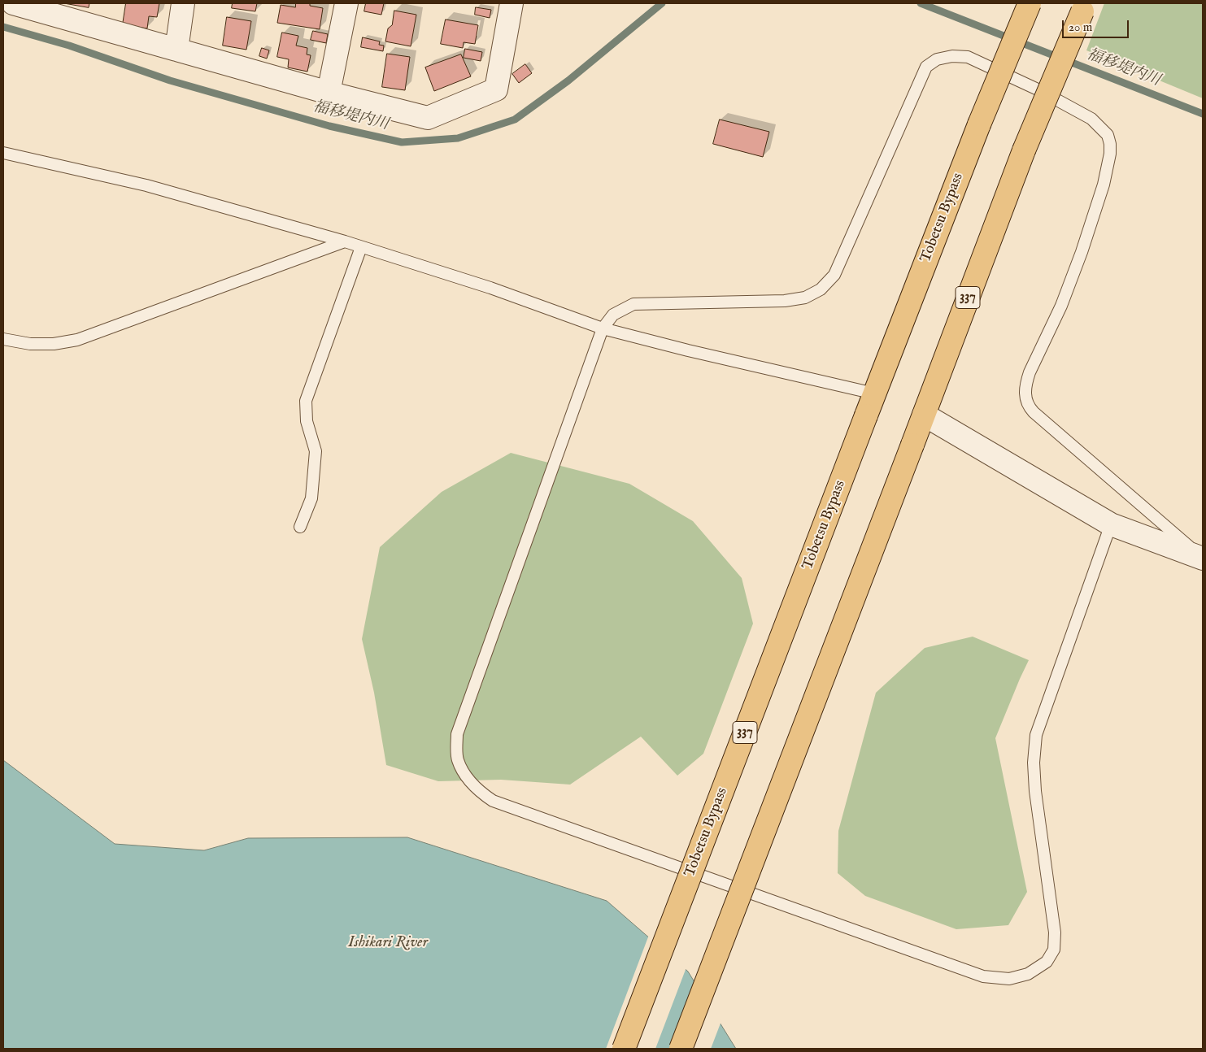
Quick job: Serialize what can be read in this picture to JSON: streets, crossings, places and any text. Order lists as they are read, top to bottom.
{
  "streets": {
    "highway": ["Tobetsu Bypass", "337"]
  },
  "water": ["福移堤内川", "Ishikari River"],
  "scale_bar": "20 m"
}
